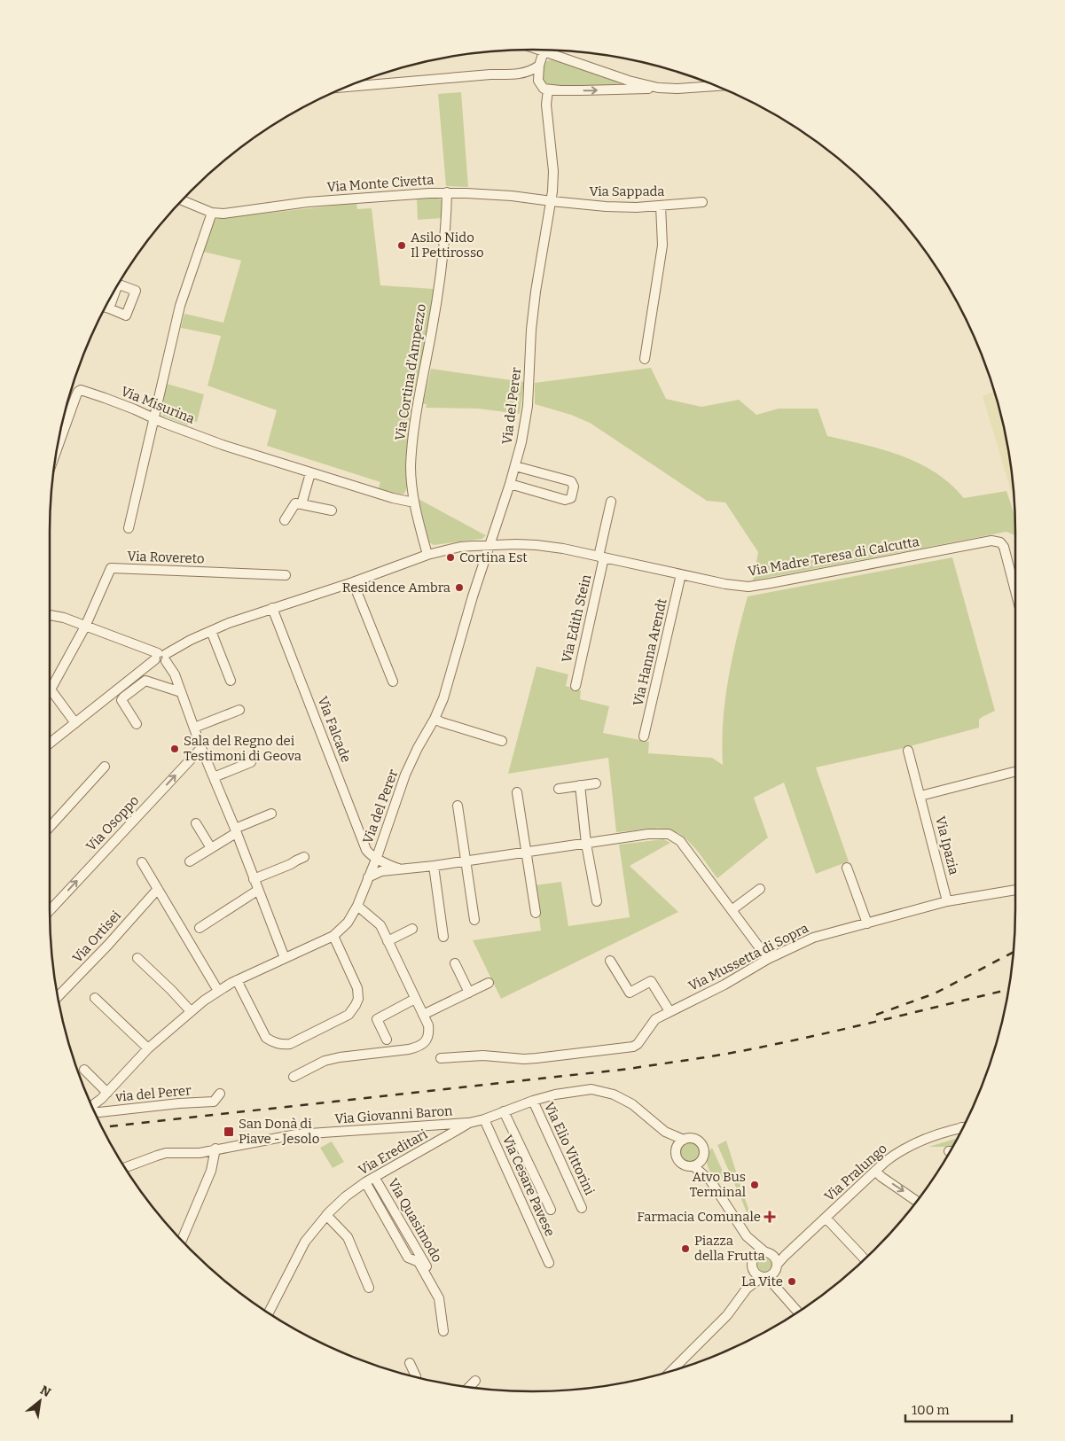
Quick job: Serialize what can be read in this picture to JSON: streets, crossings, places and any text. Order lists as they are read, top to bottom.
{
  "streets": {
    "street": [
      "Via Monte Civetta",
      "Via Sappada",
      "Via Cortina d'Ampezzo",
      "Via Misurina",
      "Via del Perer",
      "Via Madre Teresa di Calcutta",
      "Via Rovereto",
      "Via Edith Stein",
      "Via Hanna Arendt",
      "Via Falcade",
      "Via Osoppo",
      "Via Ipazia",
      "Via Ortisei",
      "Via Mussetta di Sopra",
      "via del Perer",
      "Via Giovanni Baron",
      "Via Elio Vittorini",
      "Via Ereditari",
      "Via Pralungo",
      "Via Cesare Pavese",
      "Via Quasimodo"
    ]
  },
  "crossings": [
    ["Via Monte Civetta", "Via Sappada"],
    ["Via Monte Civetta", "Via Cortina d'Ampezzo"],
    ["Via Monte Civetta", "Via del Perer"],
    ["Via Sappada", "Via del Perer"],
    ["Via Cortina d'Ampezzo", "Via Misurina"],
    ["Via del Perer", "Via Madre Teresa di Calcutta"],
    ["Via del Perer", "Via Falcade"],
    ["Via Madre Teresa di Calcutta", "Via Edith Stein"],
    ["Via Madre Teresa di Calcutta", "Via Hanna Arendt"],
    ["Via Ipazia", "Via Mussetta di Sopra"],
    ["Via Giovanni Baron", "Via Ereditari"],
    ["Via Elio Vittorini", "Via Ereditari"],
    ["Via Ereditari", "Via Pralungo"],
    ["Via Ereditari", "Via Cesare Pavese"],
    ["Via Ereditari", "Via Quasimodo"]
  ],
  "places": {
    "other": [
      "Asilo Nido Il Pettirosso",
      "Cortina Est",
      "Residence Ambra",
      "Sala del Regno dei Testimoni di Geova",
      "Atvo Bus Terminal",
      "Piazza della Frutta",
      "La Vite"
    ],
    "transit": ["San Donà di Piave - Jesolo"],
    "health": ["Farmacia Comunale"]
  },
  "scale_bar": "100 m",
  "north": "top right"
}
